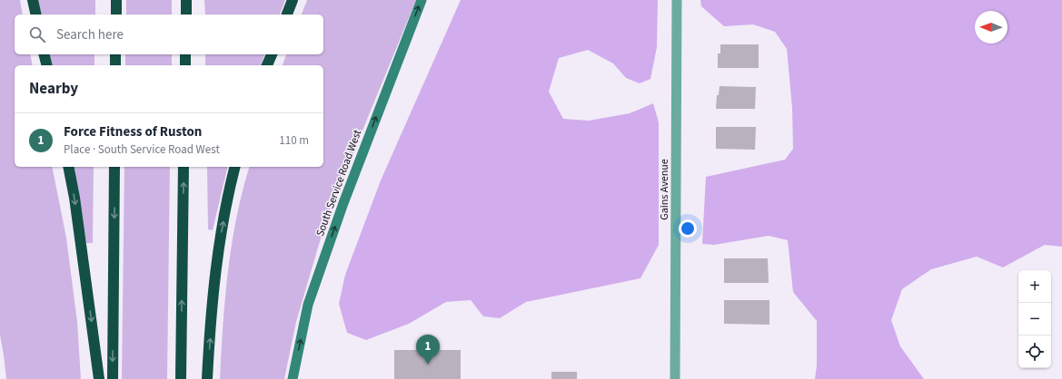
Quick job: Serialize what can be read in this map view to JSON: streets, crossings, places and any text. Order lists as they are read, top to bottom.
{
  "streets": {
    "main road": ["South Service Road West"],
    "street": ["Gains Avenue"]
  },
  "one_way": ["South Service Road West"],
  "north": "left",
  "page": {
    "search": "Search here",
    "heading": "Nearby",
    "list": [
      {
        "mark": "1",
        "name": "Force Fitness of Ruston",
        "note": "Place · South Service Road West",
        "value": "110 m"
      }
    ],
    "map_buttons": ["+", "−"],
    "pins": "1"
  }
}
